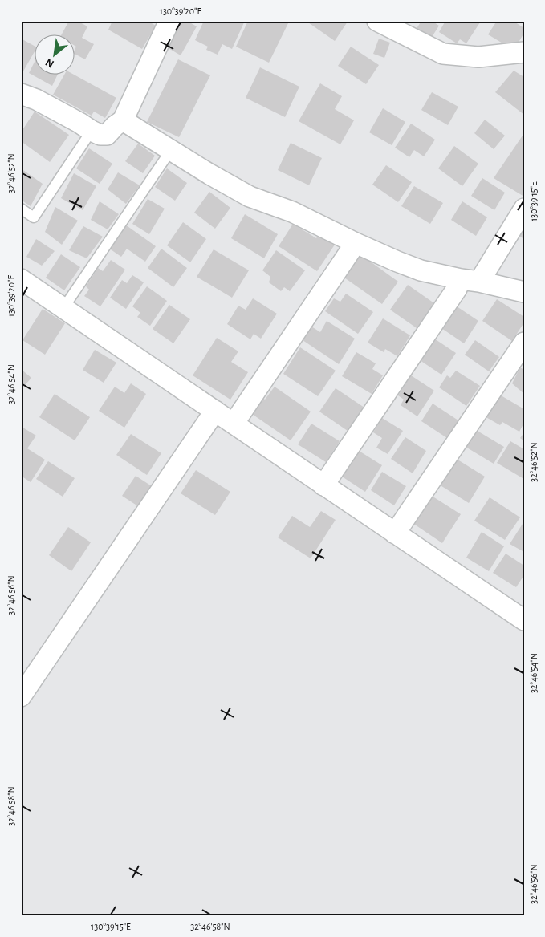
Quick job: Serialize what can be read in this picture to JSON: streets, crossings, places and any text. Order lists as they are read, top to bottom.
{
  "north": "bottom left",
  "coordinates": [
    "130°39'20\"E",
    "32°46'52\"N",
    "130°39'15\"E",
    "32°46'54\"N",
    "32°46'56\"N",
    "32°46'58\"N"
  ]
}
